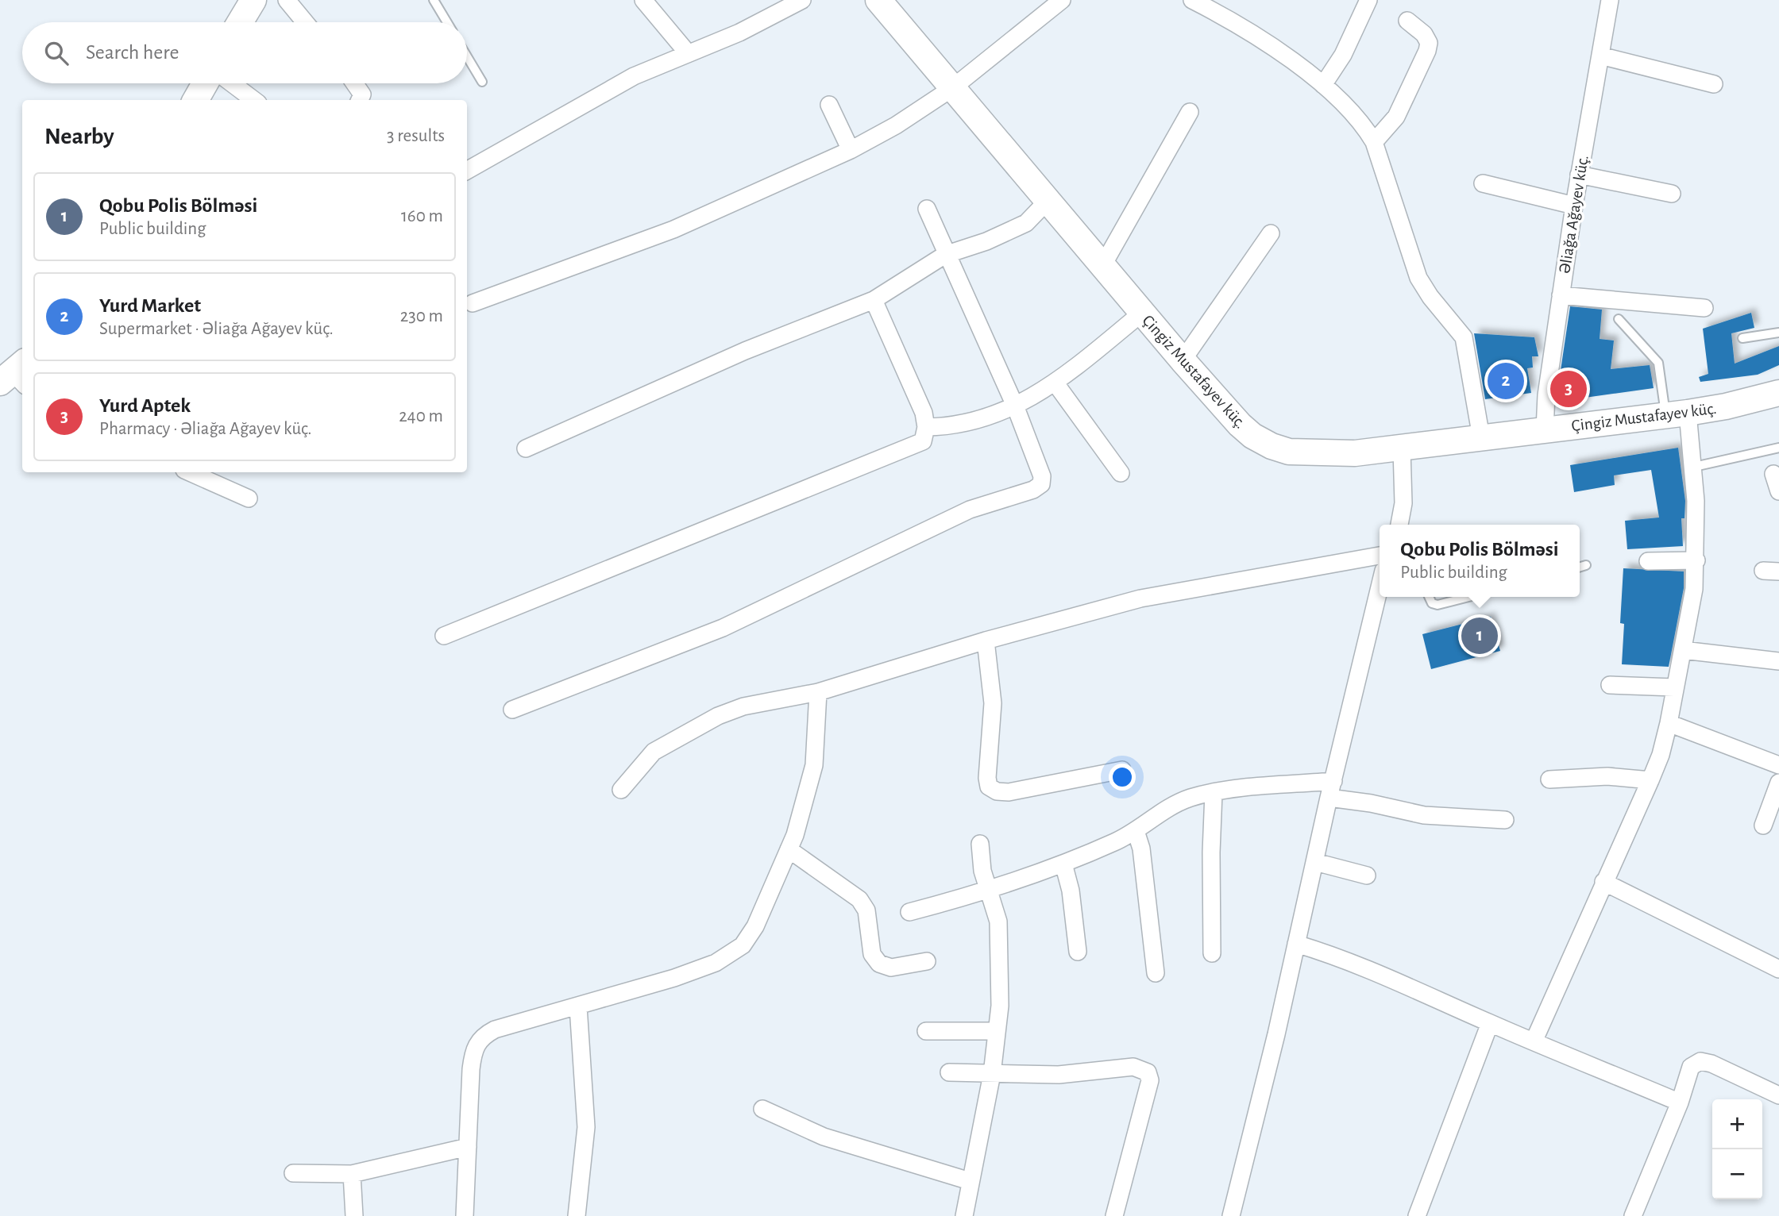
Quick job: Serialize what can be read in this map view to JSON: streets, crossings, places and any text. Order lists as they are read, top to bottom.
{
  "streets": {
    "street": ["Əliağa Ağayev küç.", "Çingiz Mustafayev küç."]
  },
  "crossings": [
    ["Əliağa Ağayev küç.", "Çingiz Mustafayev küç."]
  ],
  "page": {
    "search": "Search here",
    "heading": ["Nearby", "3 results"],
    "list": [
      {
        "mark": "1",
        "name": "Qobu Polis Bölməsi",
        "note": "Public building",
        "value": "160 m"
      },
      {
        "mark": "2",
        "name": "Yurd Market",
        "note": "Supermarket · Əliağa Ağayev küç.",
        "value": "230 m"
      },
      {
        "mark": "3",
        "name": "Yurd Aptek",
        "note": "Pharmacy · Əliağa Ağayev küç.",
        "value": "240 m"
      }
    ],
    "pins": ["2", "3", "1"],
    "popup": ["Qobu Polis Bölməsi", "Public building"],
    "map_buttons": ["+", "−"]
  }
}
